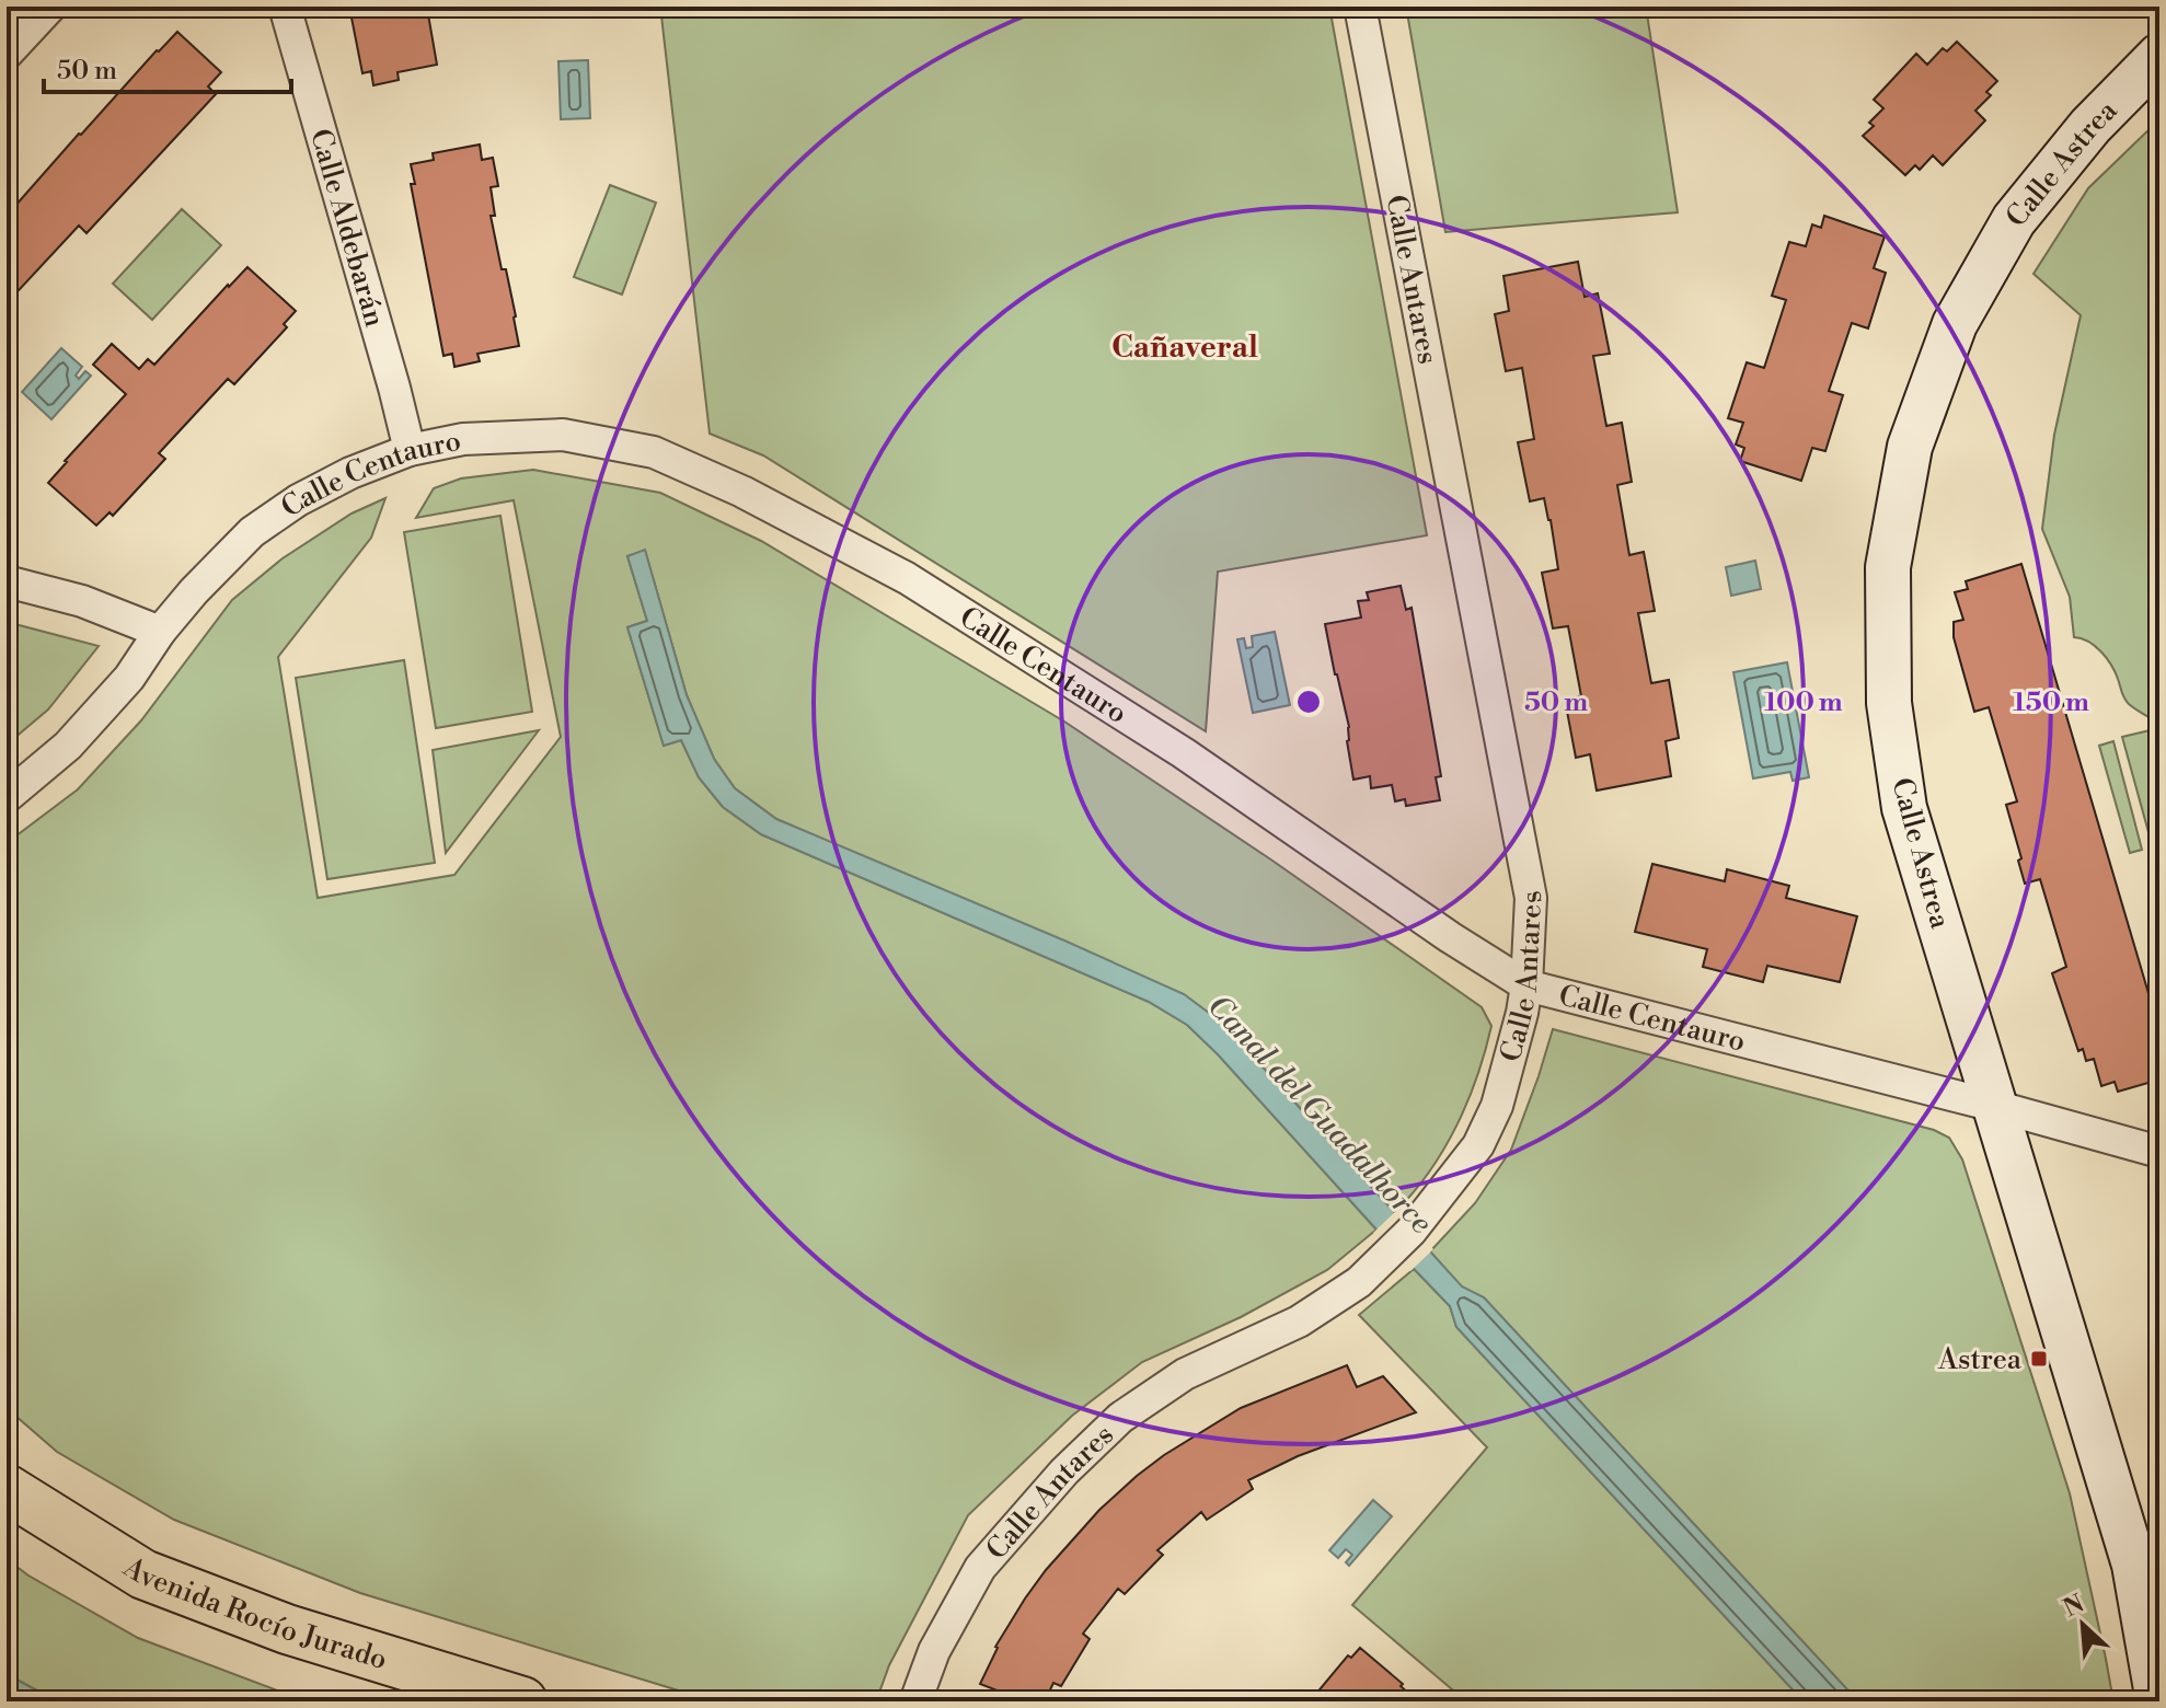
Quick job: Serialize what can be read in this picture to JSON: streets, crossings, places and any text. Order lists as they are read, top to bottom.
{
  "streets": {
    "main road": ["Avenida Rocío Jurado"],
    "street": [
      "Calle Astrea",
      "Calle Aldebarán",
      "Calle Antares",
      "Calle Centauro"
    ]
  },
  "crossings": [
    ["Calle Astrea", "Calle Centauro"],
    ["Calle Aldebarán", "Calle Centauro"],
    ["Calle Antares", "Calle Centauro"]
  ],
  "districts": ["Cañaveral"],
  "water": ["Canal del Guadalhorce"],
  "places": {
    "transit": ["Astrea"]
  },
  "scale_bar": "50 m",
  "north": "top left",
  "rings": ["50 m", "100 m", "150 m"]
}
